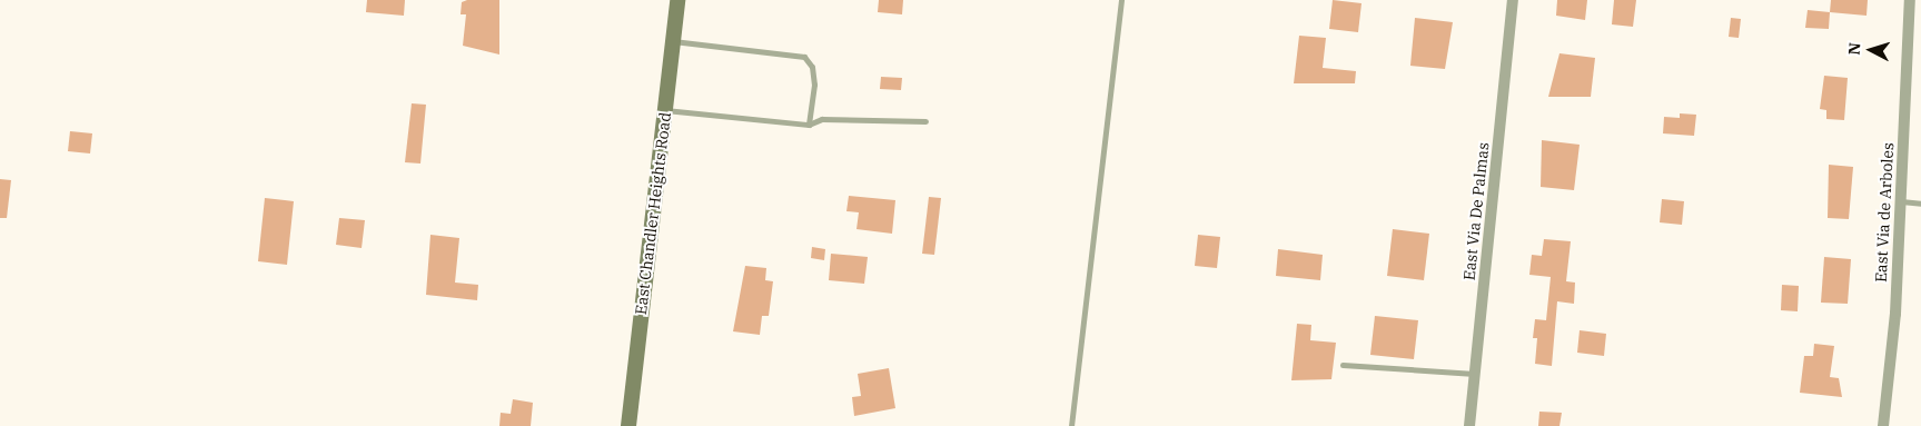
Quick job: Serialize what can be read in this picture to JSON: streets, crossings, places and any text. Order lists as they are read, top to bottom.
{
  "streets": {
    "main road": ["East Chandler Heights Road"],
    "street": ["East Via De Palmas", "East Via de Arboles"]
  },
  "north": "left"
}
